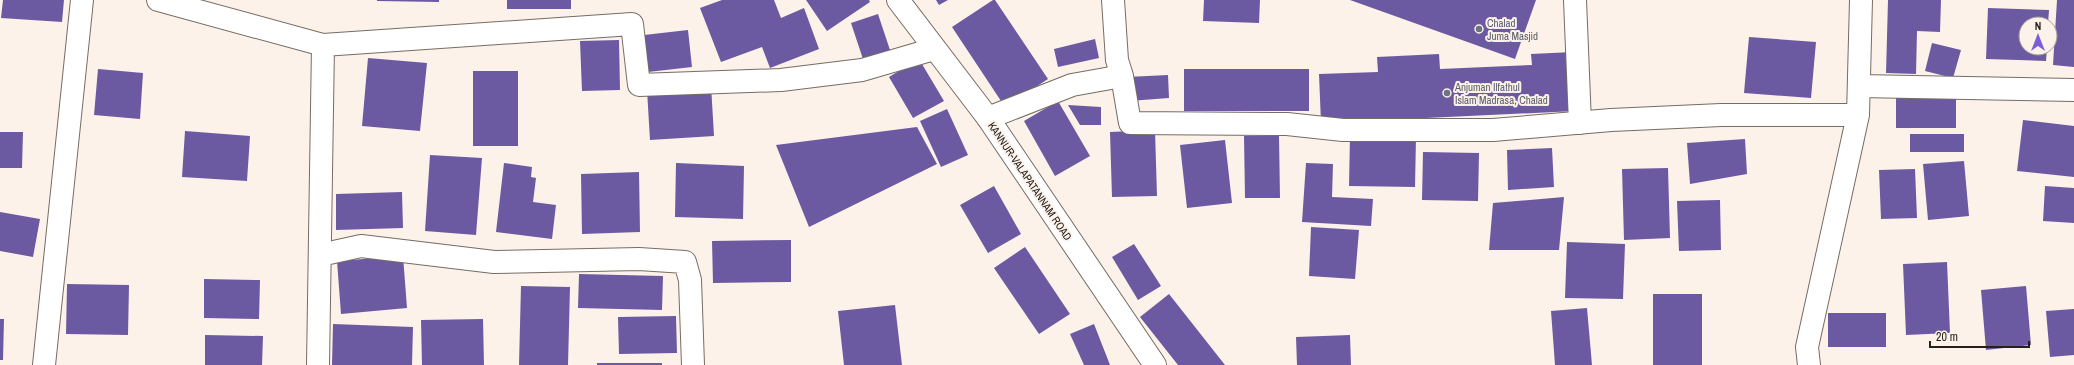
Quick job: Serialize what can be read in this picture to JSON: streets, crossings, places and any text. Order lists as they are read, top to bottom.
{
  "streets": {
    "street": ["KANNUR-VALAPATANNAM ROAD"]
  },
  "places": ["Chalad Juma Masjid", "Anjuman Ilfathul Islam Madrasa, Chalad"],
  "scale_bar": "20 m",
  "north": "top"
}
